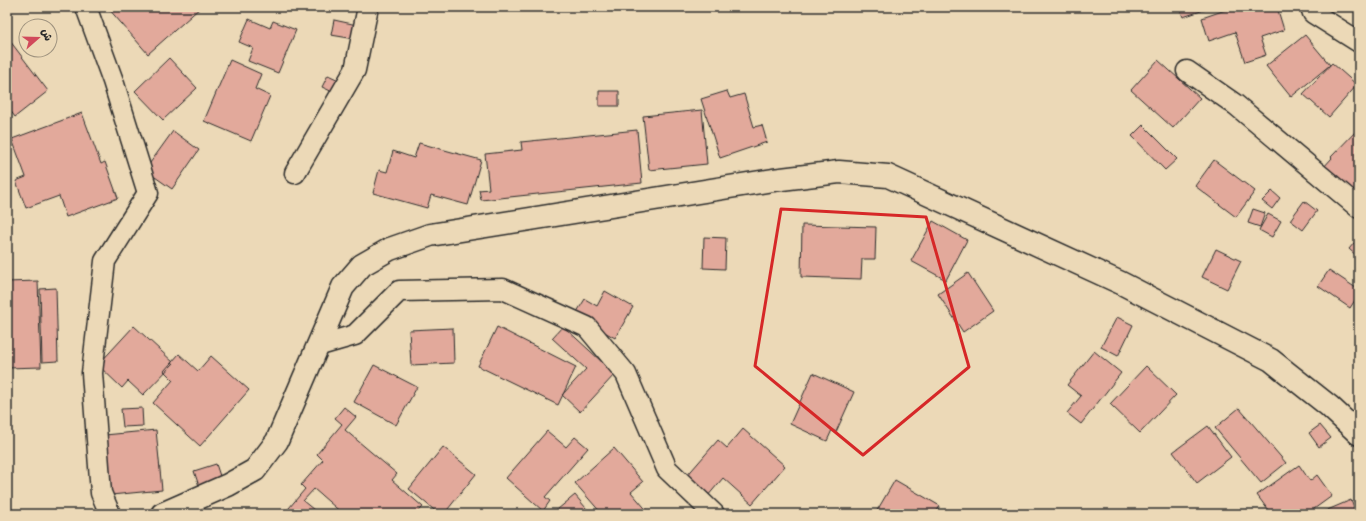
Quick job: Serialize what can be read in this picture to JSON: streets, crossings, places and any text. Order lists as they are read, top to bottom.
{
  "north": "right"
}
